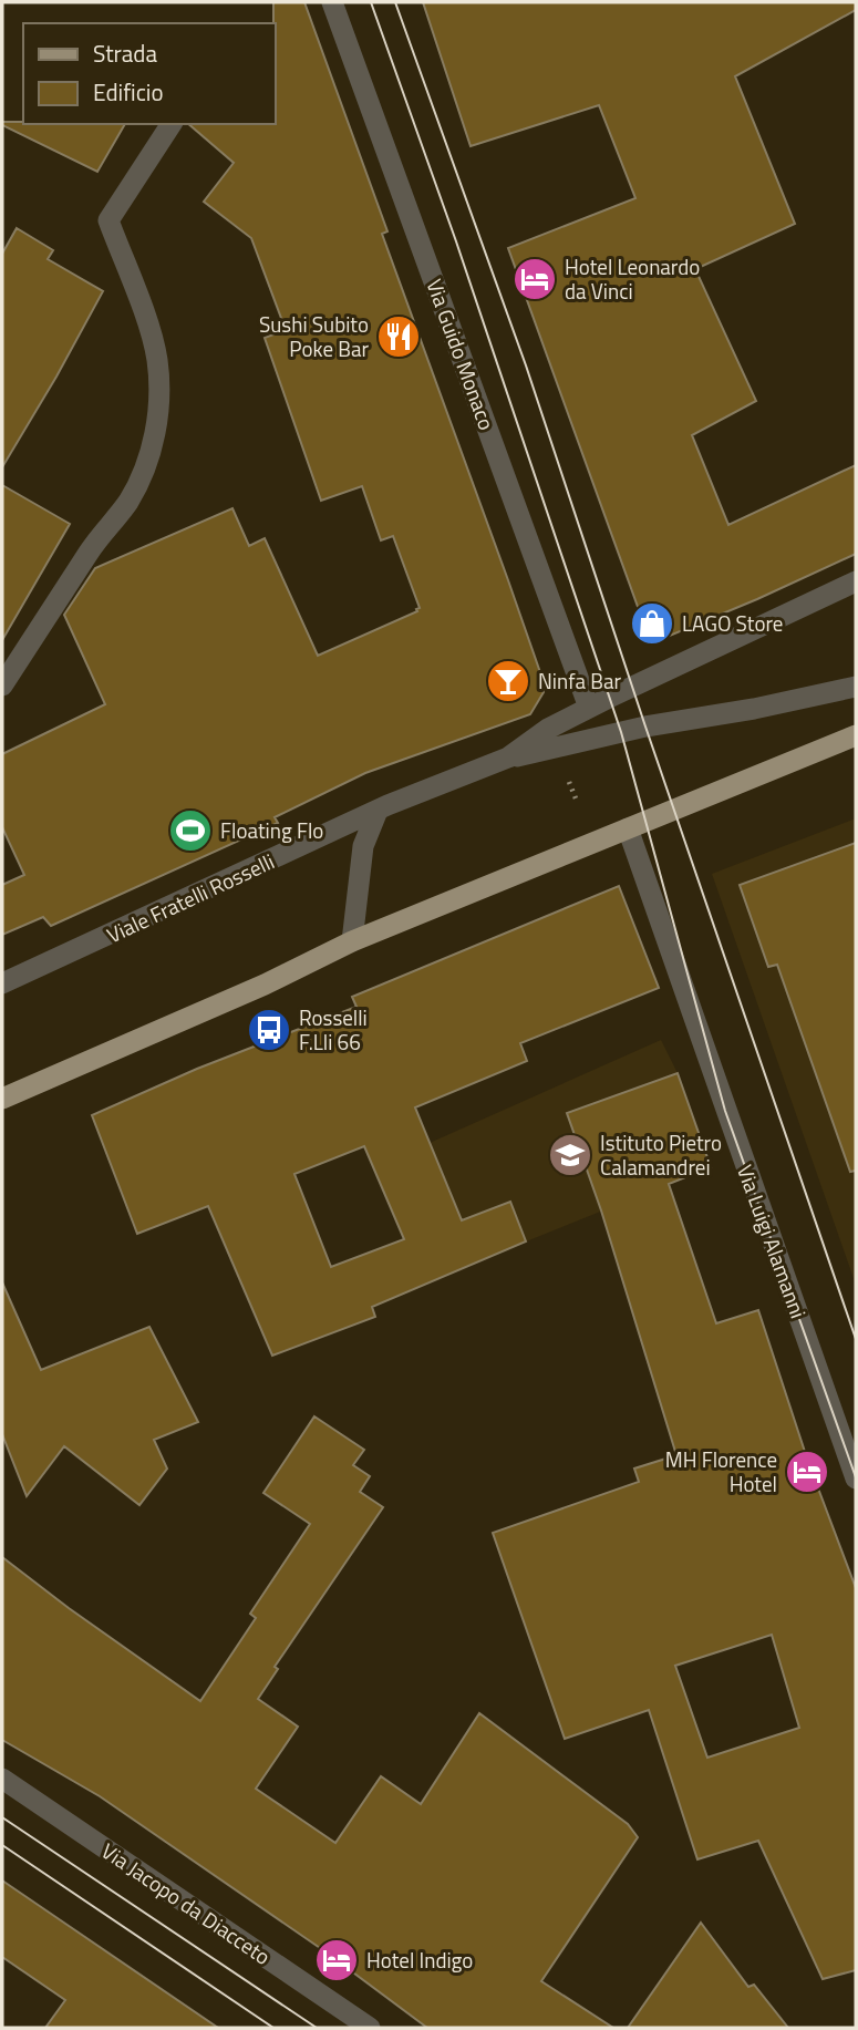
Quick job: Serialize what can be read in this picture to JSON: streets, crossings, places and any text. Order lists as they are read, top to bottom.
{
  "streets": {
    "street": [
      "Via Guido Monaco",
      "Viale Fratelli Rosselli",
      "Via Luigi Alamanni",
      "Via Jacopo da Diacceto"
    ]
  },
  "crossings": [
    ["Via Guido Monaco", "Viale Fratelli Rosselli"]
  ],
  "places": {
    "hotel": ["Hotel Leonardo da Vinci", "MH Florence Hotel", "Hotel Indigo"],
    "restaurant": ["Sushi Subito Poke Bar"],
    "shop": ["LAGO Store"],
    "bar": ["Ninfa Bar"],
    "sports": ["Floating Flo"],
    "bus stop": ["Rosselli F.Lli 66"],
    "school or university": ["Istituto Pietro Calamandrei"]
  },
  "legend": ["Strada", "Edificio"]
}
